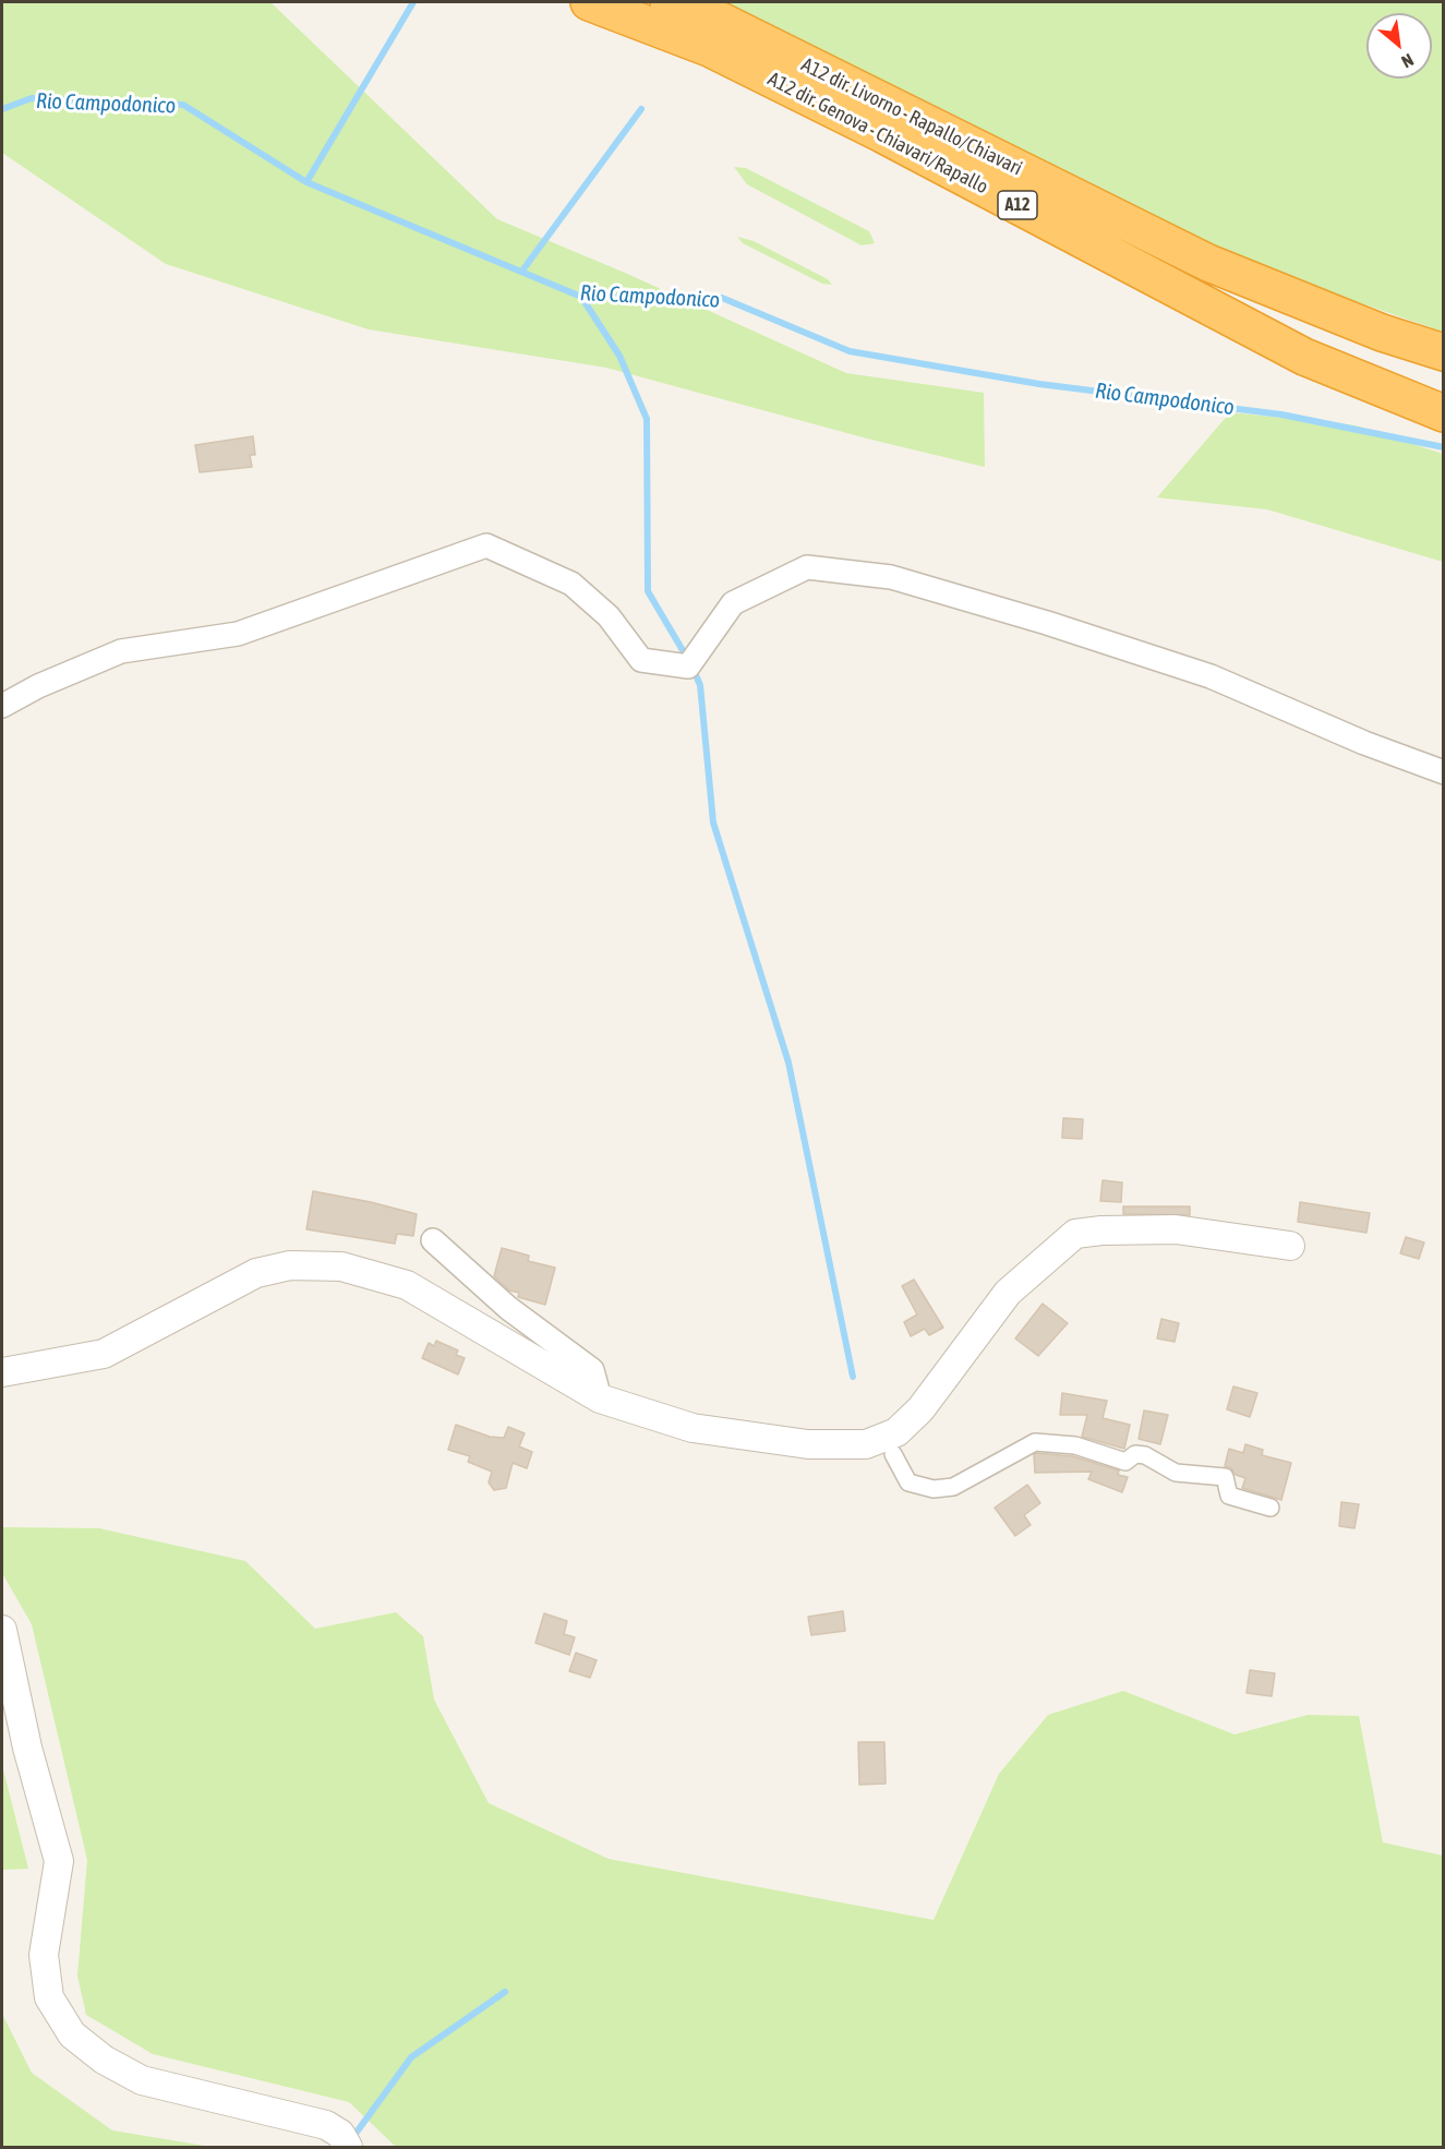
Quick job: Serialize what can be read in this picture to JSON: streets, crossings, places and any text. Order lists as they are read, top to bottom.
{
  "streets": {
    "highway": ["A12 dir. Livorno - Rapallo/Chiavari", "A12 dir. Genova - Chiavari/Rapallo", "A12"]
  },
  "water": ["Rio Campodonico"],
  "north": "bottom right"
}
